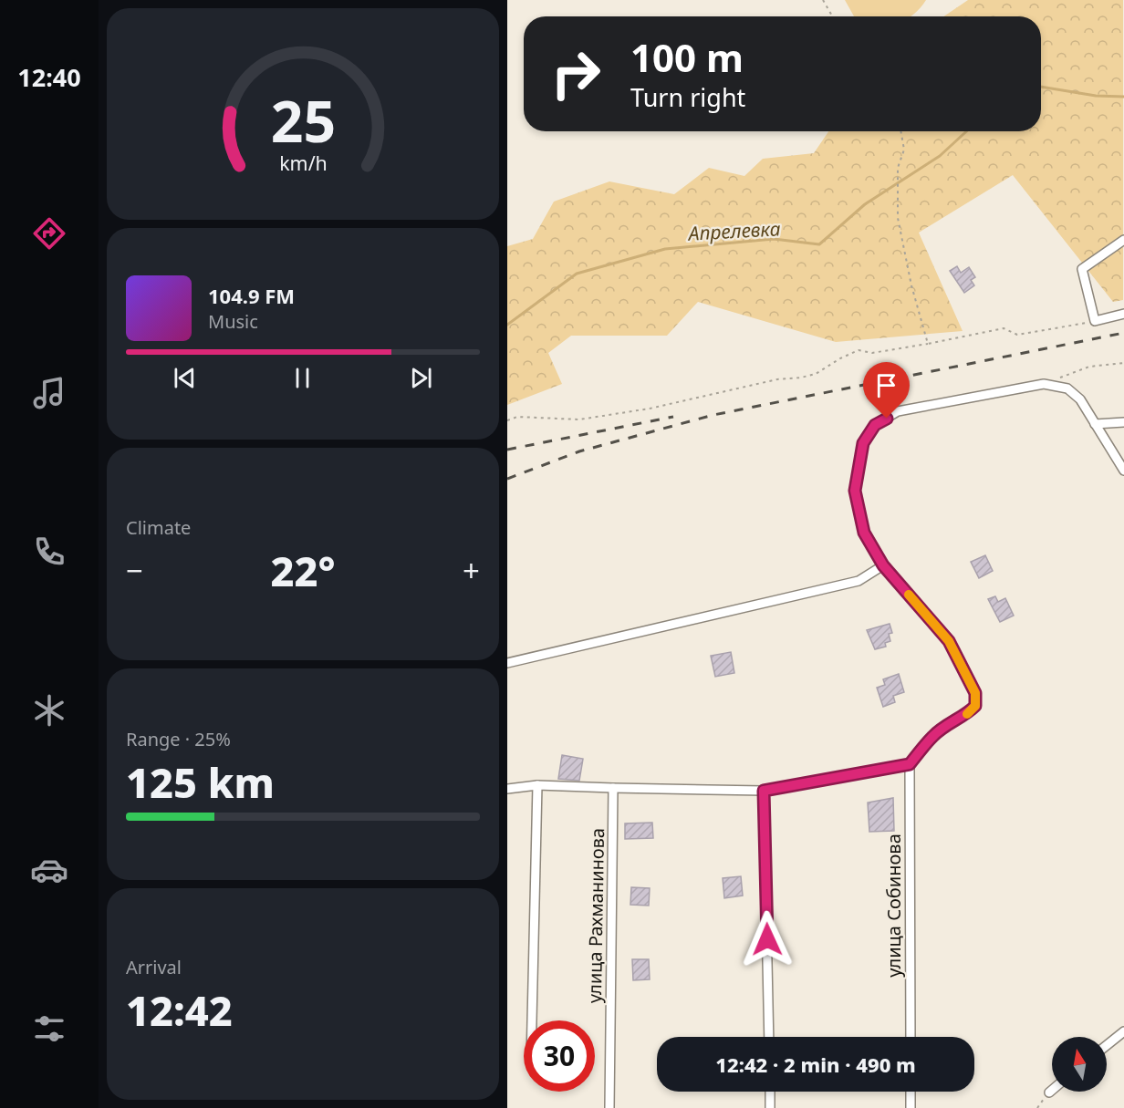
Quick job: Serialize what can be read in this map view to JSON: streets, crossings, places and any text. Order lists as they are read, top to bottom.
{
  "streets": {
    "street": ["улица Собинова", "улица Рахманинова"]
  },
  "water": ["Апрелевка"],
  "north": "top",
  "page": {
    "tabs": "12:40",
    "turn": ["100 m", "Turn right"],
    "song": ["104.9 FM", "Music"],
    "tile": [
      "Climate",
      ["Range · 25%", "125 km"],
      ["Arrival", "12:42"]
    ],
    "heat": ["−", "22°", "+"],
    "limit": "30",
    "trip": "12:42 · 2 min · 490 m",
    "gauge": ["25", "km/h"]
  }
}
